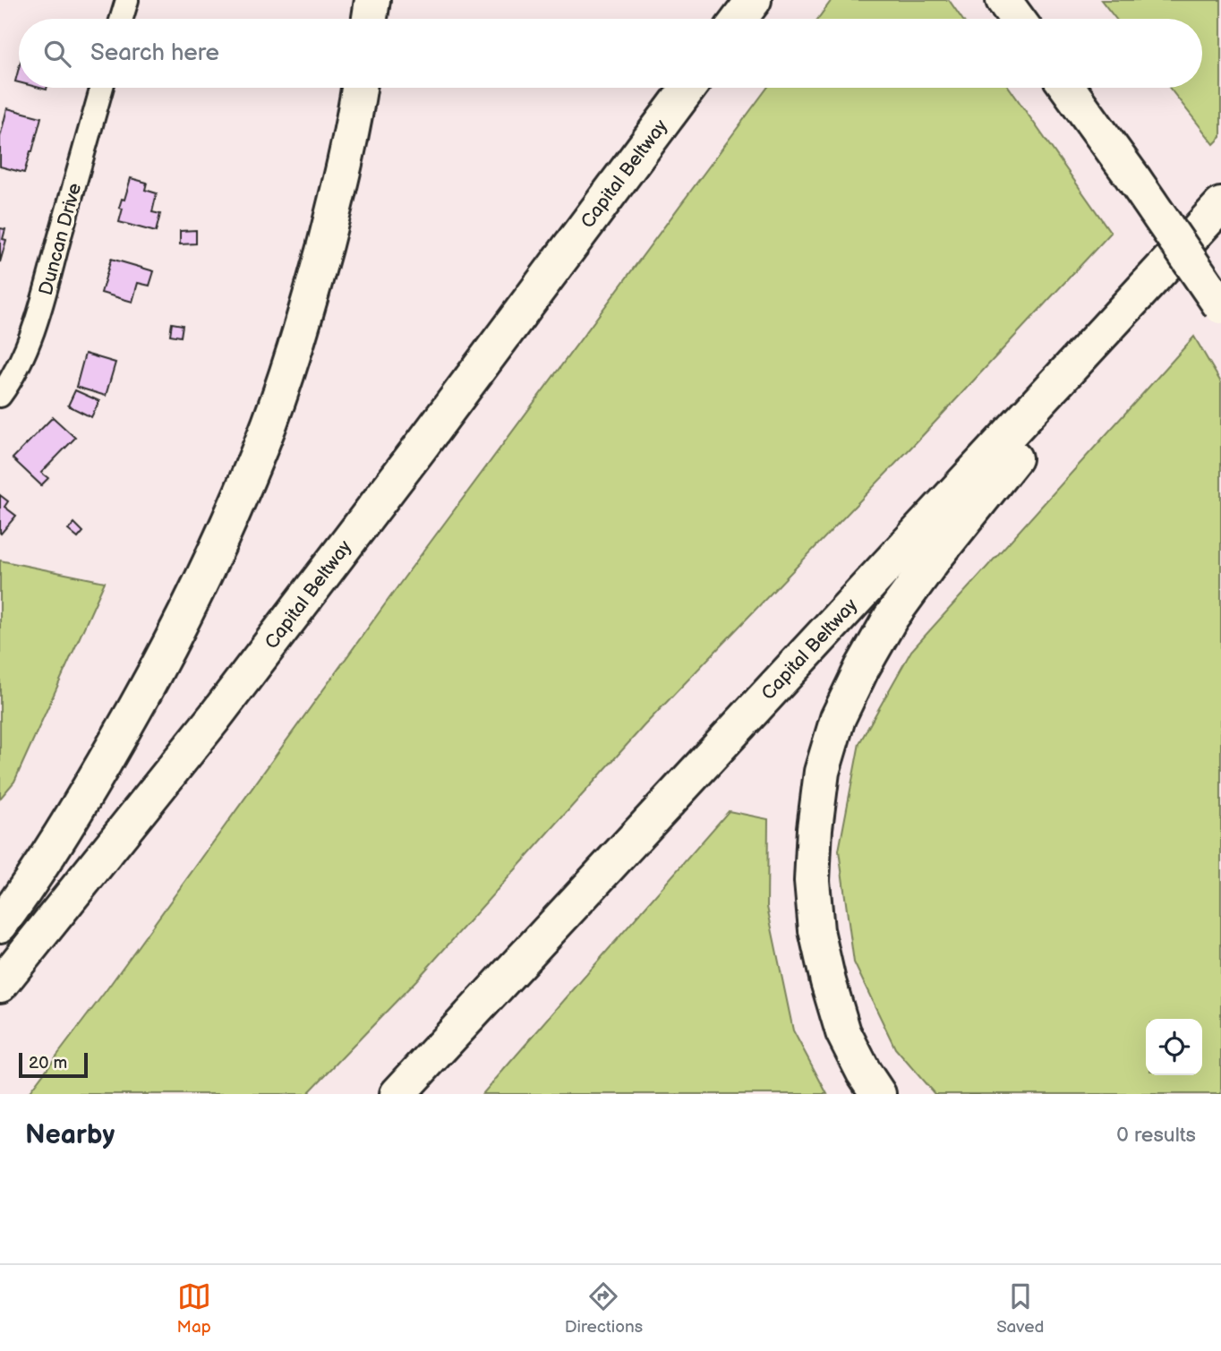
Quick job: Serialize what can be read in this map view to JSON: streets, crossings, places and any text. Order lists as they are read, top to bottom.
{
  "streets": {
    "highway": ["Capital Beltway"],
    "street": ["Duncan Drive"]
  },
  "scale_bar": "20 m",
  "page": {
    "search": "Search here",
    "scale": "20 m",
    "heading": ["Nearby", "0 results"],
    "nav": ["Map", "Directions", "Saved"]
  }
}
